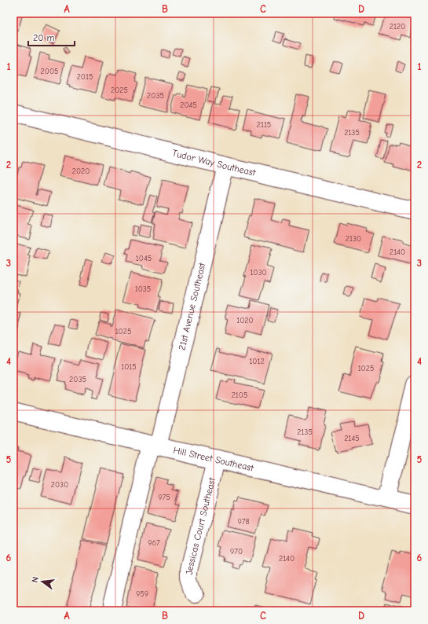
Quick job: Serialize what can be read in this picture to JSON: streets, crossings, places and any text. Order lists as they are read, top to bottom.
{
  "streets": {
    "street": [
      "Tudor Way Southeast",
      "21st Avenue Southeast",
      "Hill Street Southeast",
      "Jessicas Court Southeast"
    ]
  },
  "crossings": [
    ["Tudor Way Southeast", "21st Avenue Southeast"],
    ["21st Avenue Southeast", "Hill Street Southeast"],
    ["Hill Street Southeast", "Jessicas Court Southeast"]
  ],
  "house_numbers": [
    "2120",
    "2005",
    "2015",
    "2025",
    "2035",
    "2045",
    "2115",
    "2135",
    "2020",
    "2130",
    "2140",
    "1045",
    "1030",
    "1035",
    "1020",
    "1025",
    "1012",
    "1015",
    "1025",
    "2035",
    "2105",
    "2135",
    "2145",
    "2030",
    "975",
    "978",
    "967",
    "970",
    "2140",
    "959"
  ],
  "scale_bar": "20 m",
  "north": "left",
  "grid": {
    "columns": [
      "A",
      "B",
      "C",
      "D"
    ],
    "rows": [
      "1",
      "2",
      "3",
      "4",
      "5",
      "6"
    ]
  }
}
